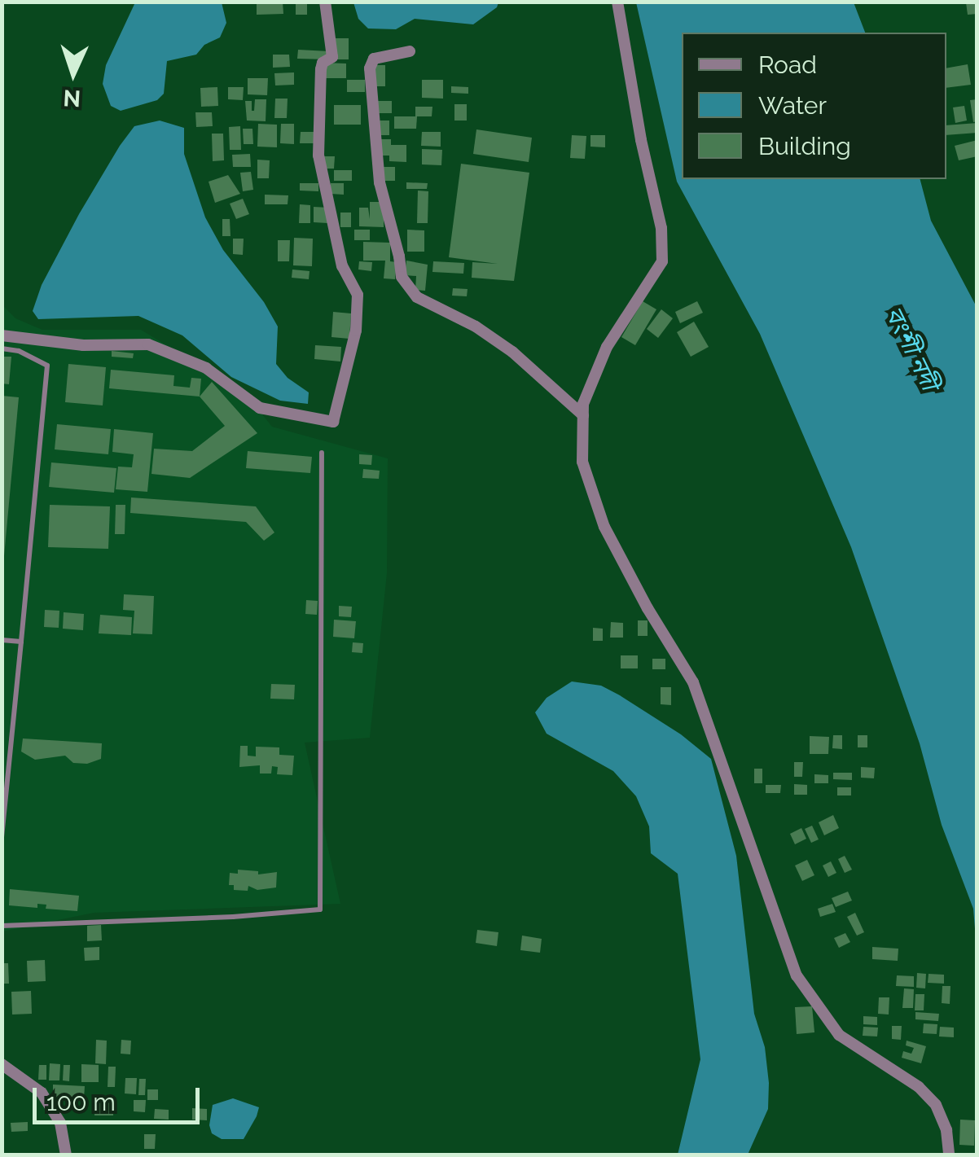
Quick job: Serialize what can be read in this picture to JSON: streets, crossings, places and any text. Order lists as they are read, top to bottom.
{
  "water": ["বংশী নদী"],
  "legend": ["Road", "Water", "Building"],
  "scale_bar": "100 m",
  "north": "bottom"
}
